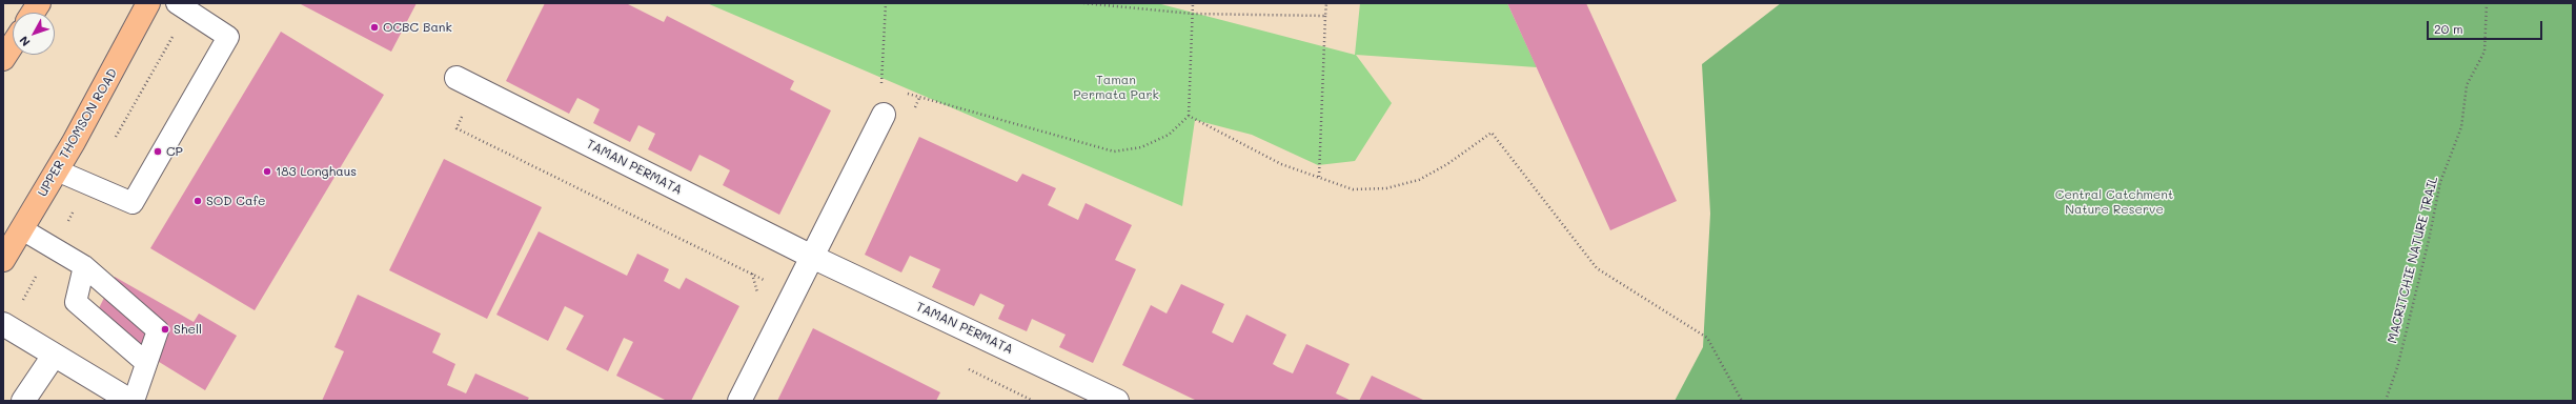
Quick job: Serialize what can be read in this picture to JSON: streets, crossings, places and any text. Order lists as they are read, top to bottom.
{
  "streets": {
    "main road": ["UPPER THOMSON ROAD"],
    "street": ["TAMAN PERMATA"],
    "path": ["MACRITCHIE NATURE TRAIL"]
  },
  "parks": ["Taman Permata Park", "Central Catchment Nature Reserve"],
  "places": [
    "OCBC Bank",
    "CP",
    "183 Longhaus",
    "SOD Cafe",
    "Shell"
  ],
  "scale_bar": "20 m",
  "north": "bottom left"
}
